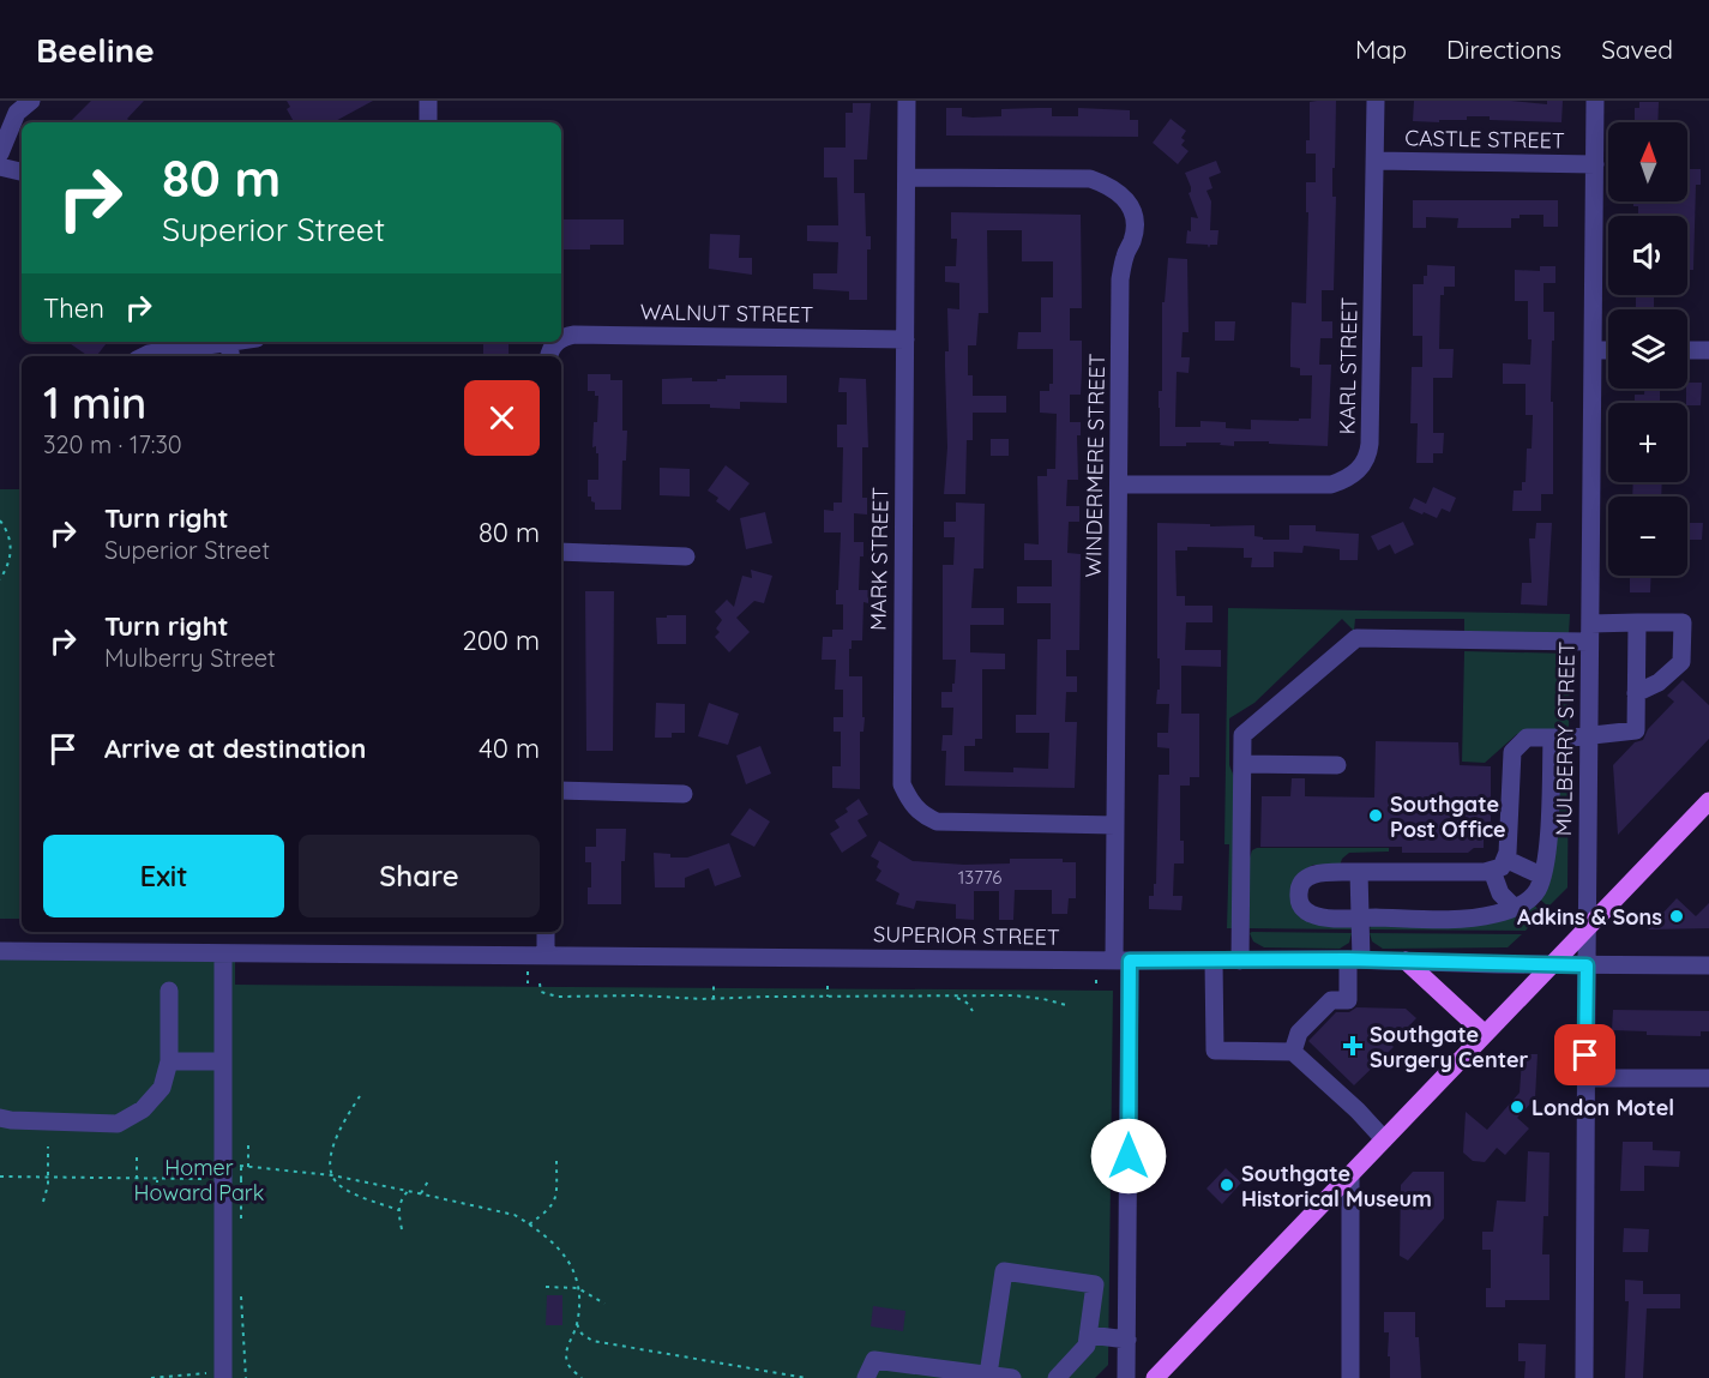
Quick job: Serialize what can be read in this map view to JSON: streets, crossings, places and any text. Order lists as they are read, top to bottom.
{
  "streets": {
    "street": [
      "CASTLE STREET",
      "WALNUT STREET",
      "KARL STREET",
      "WINDERMERE STREET",
      "MARK STREET",
      "MULBERRY STREET",
      "SUPERIOR STREET"
    ]
  },
  "crossings": [
    ["CASTLE STREET", "KARL STREET"],
    ["CASTLE STREET", "MULBERRY STREET"],
    ["WALNUT STREET", "MARK STREET"],
    ["KARL STREET", "WINDERMERE STREET"],
    ["WINDERMERE STREET", "MARK STREET"],
    ["WINDERMERE STREET", "SUPERIOR STREET"],
    ["MULBERRY STREET", "SUPERIOR STREET"]
  ],
  "parks": ["Homer Howard Park"],
  "places": {
    "other": [
      "Southgate Post Office",
      "Adkins & Sons",
      "London Motel",
      "Southgate Historical Museum"
    ],
    "health": ["Southgate Surgery Center"]
  },
  "house_numbers": ["13776"],
  "north": "top",
  "page": {
    "header": "Beeline",
    "nav": ["Map", "Directions", "Saved"],
    "map_buttons": ["+", "−"],
    "turn": ["80 m", "Superior Street"],
    "then": "Then",
    "heading": ["1 min", "320 m · 17:30"],
    "list": [
      {
        "name": "Turn right",
        "note": "Superior Street",
        "value": "80 m"
      },
      {
        "name": "Turn right",
        "note": "Mulberry Street",
        "value": "200 m"
      },
      {
        "name": "Arrive at destination",
        "value": "40 m"
      }
    ],
    "buttons": ["Exit", "Share"]
  }
}
